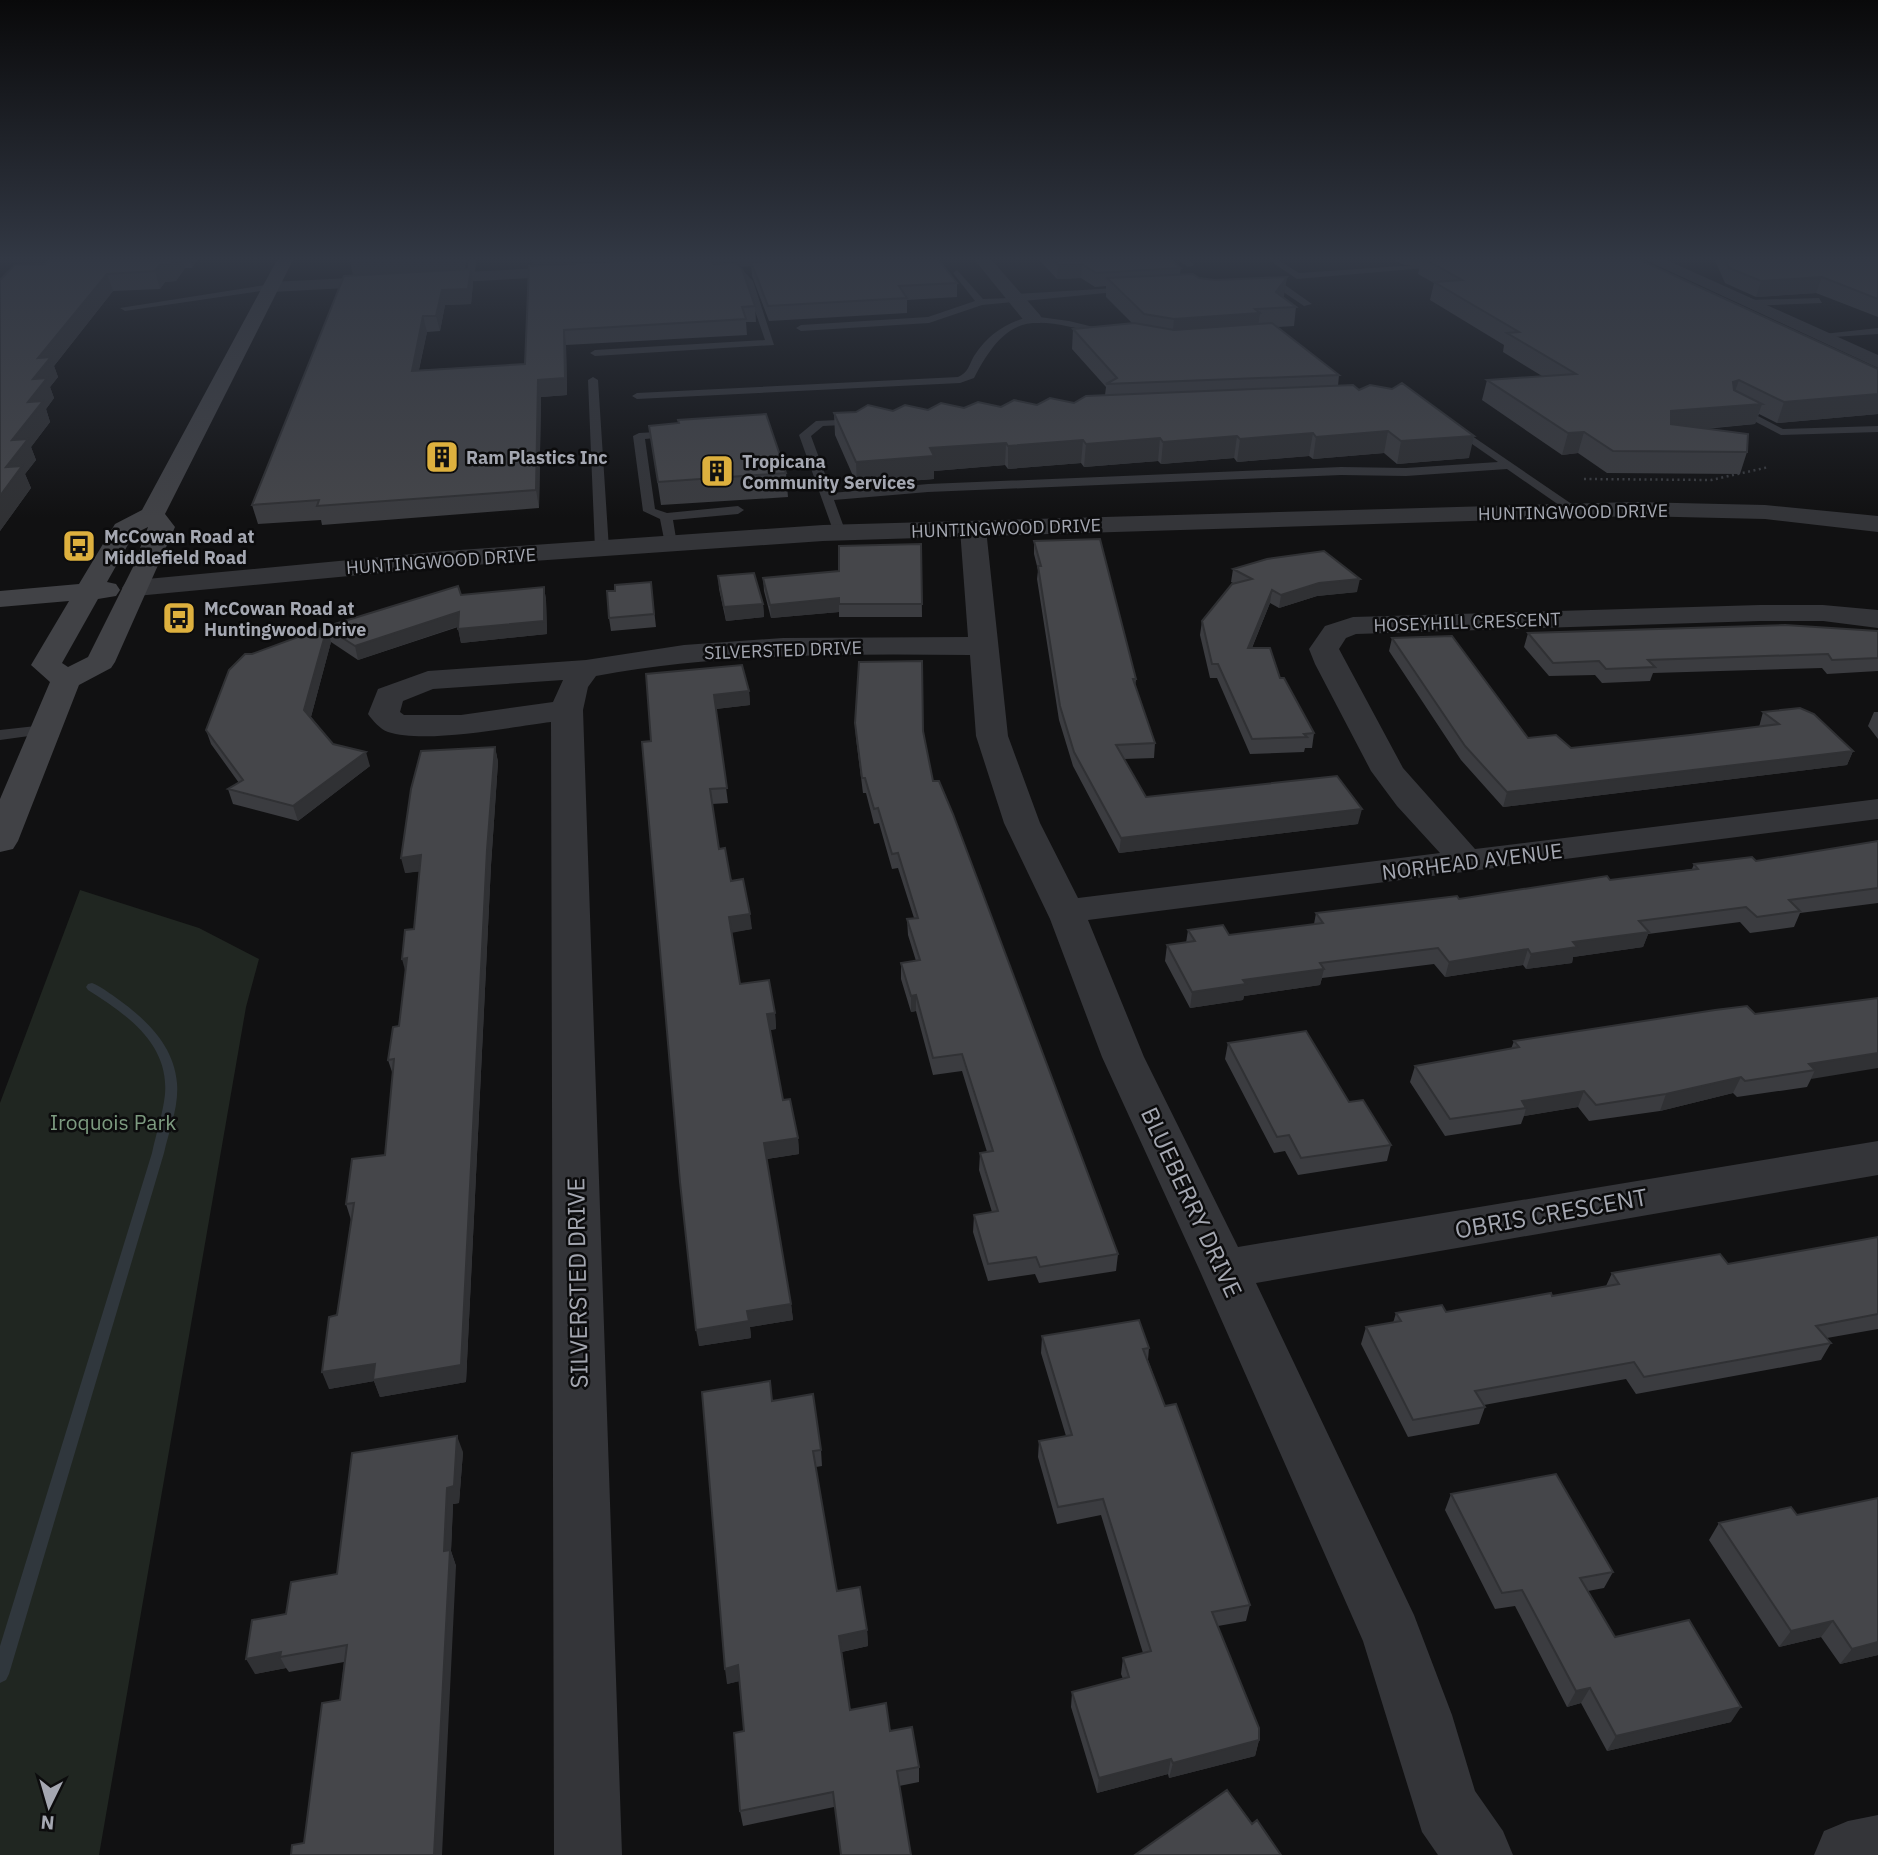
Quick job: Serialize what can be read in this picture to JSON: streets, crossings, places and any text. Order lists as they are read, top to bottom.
{
  "streets": {
    "street": [
      "HUNTINGWOOD DRIVE",
      "HOSEYHILL CRESCENT",
      "SILVERSTED DRIVE",
      "NORHEAD AVENUE",
      "BLUEBERRY DRIVE",
      "OBRIS CRESCENT"
    ]
  },
  "crossings": [
    ["HUNTINGWOOD DRIVE", "BLUEBERRY DRIVE"],
    ["HOSEYHILL CRESCENT", "NORHEAD AVENUE"],
    ["SILVERSTED DRIVE", "BLUEBERRY DRIVE"],
    ["NORHEAD AVENUE", "BLUEBERRY DRIVE"],
    ["BLUEBERRY DRIVE", "OBRIS CRESCENT"]
  ],
  "parks": ["Iroquois Park"],
  "places": {
    "building": ["Ram Plastics Inc", "Tropicana Community Services"],
    "bus stop": ["McCowan Road at Middlefield Road", "McCowan Road at Huntingwood Drive"]
  },
  "north": "bottom"
}
